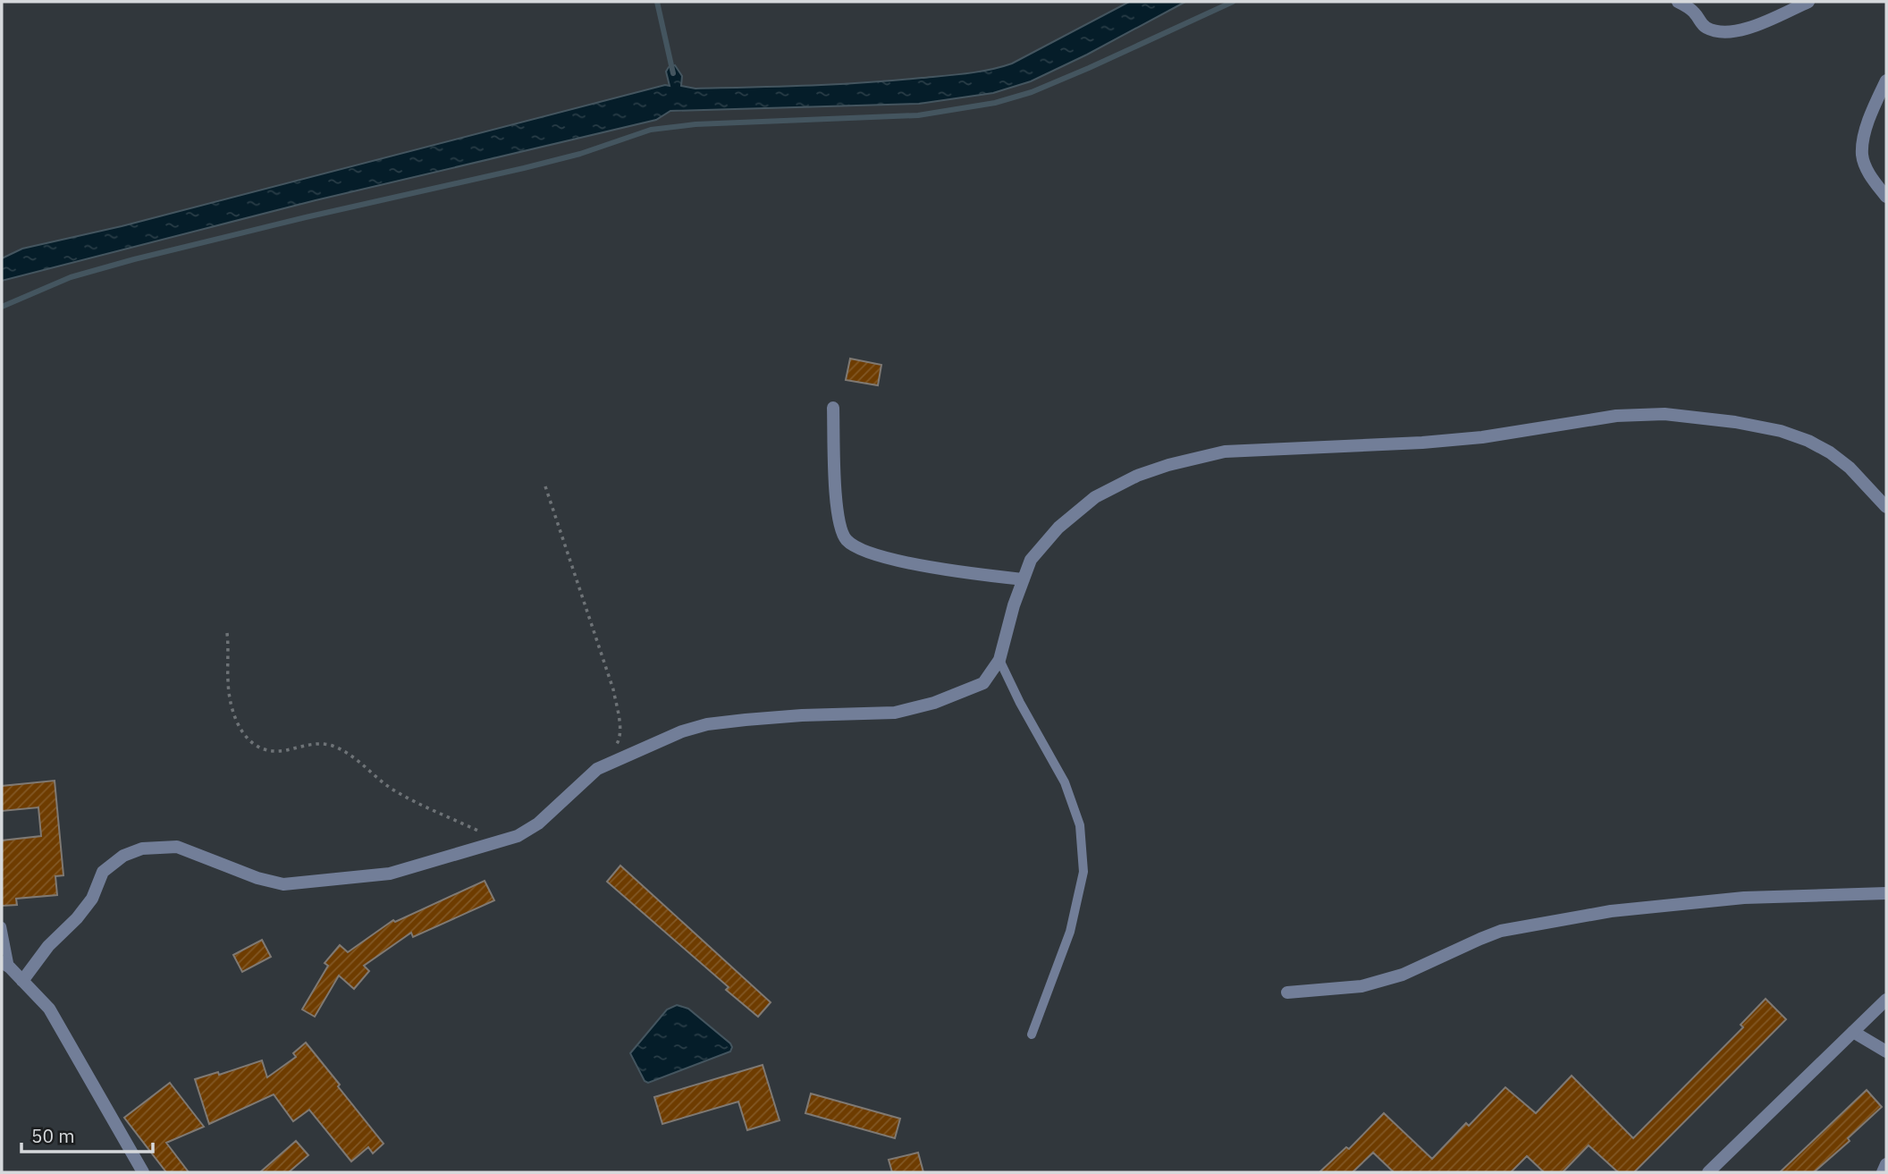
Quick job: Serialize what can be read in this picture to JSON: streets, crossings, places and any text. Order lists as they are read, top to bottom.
{
  "scale_bar": "50 m"
}
